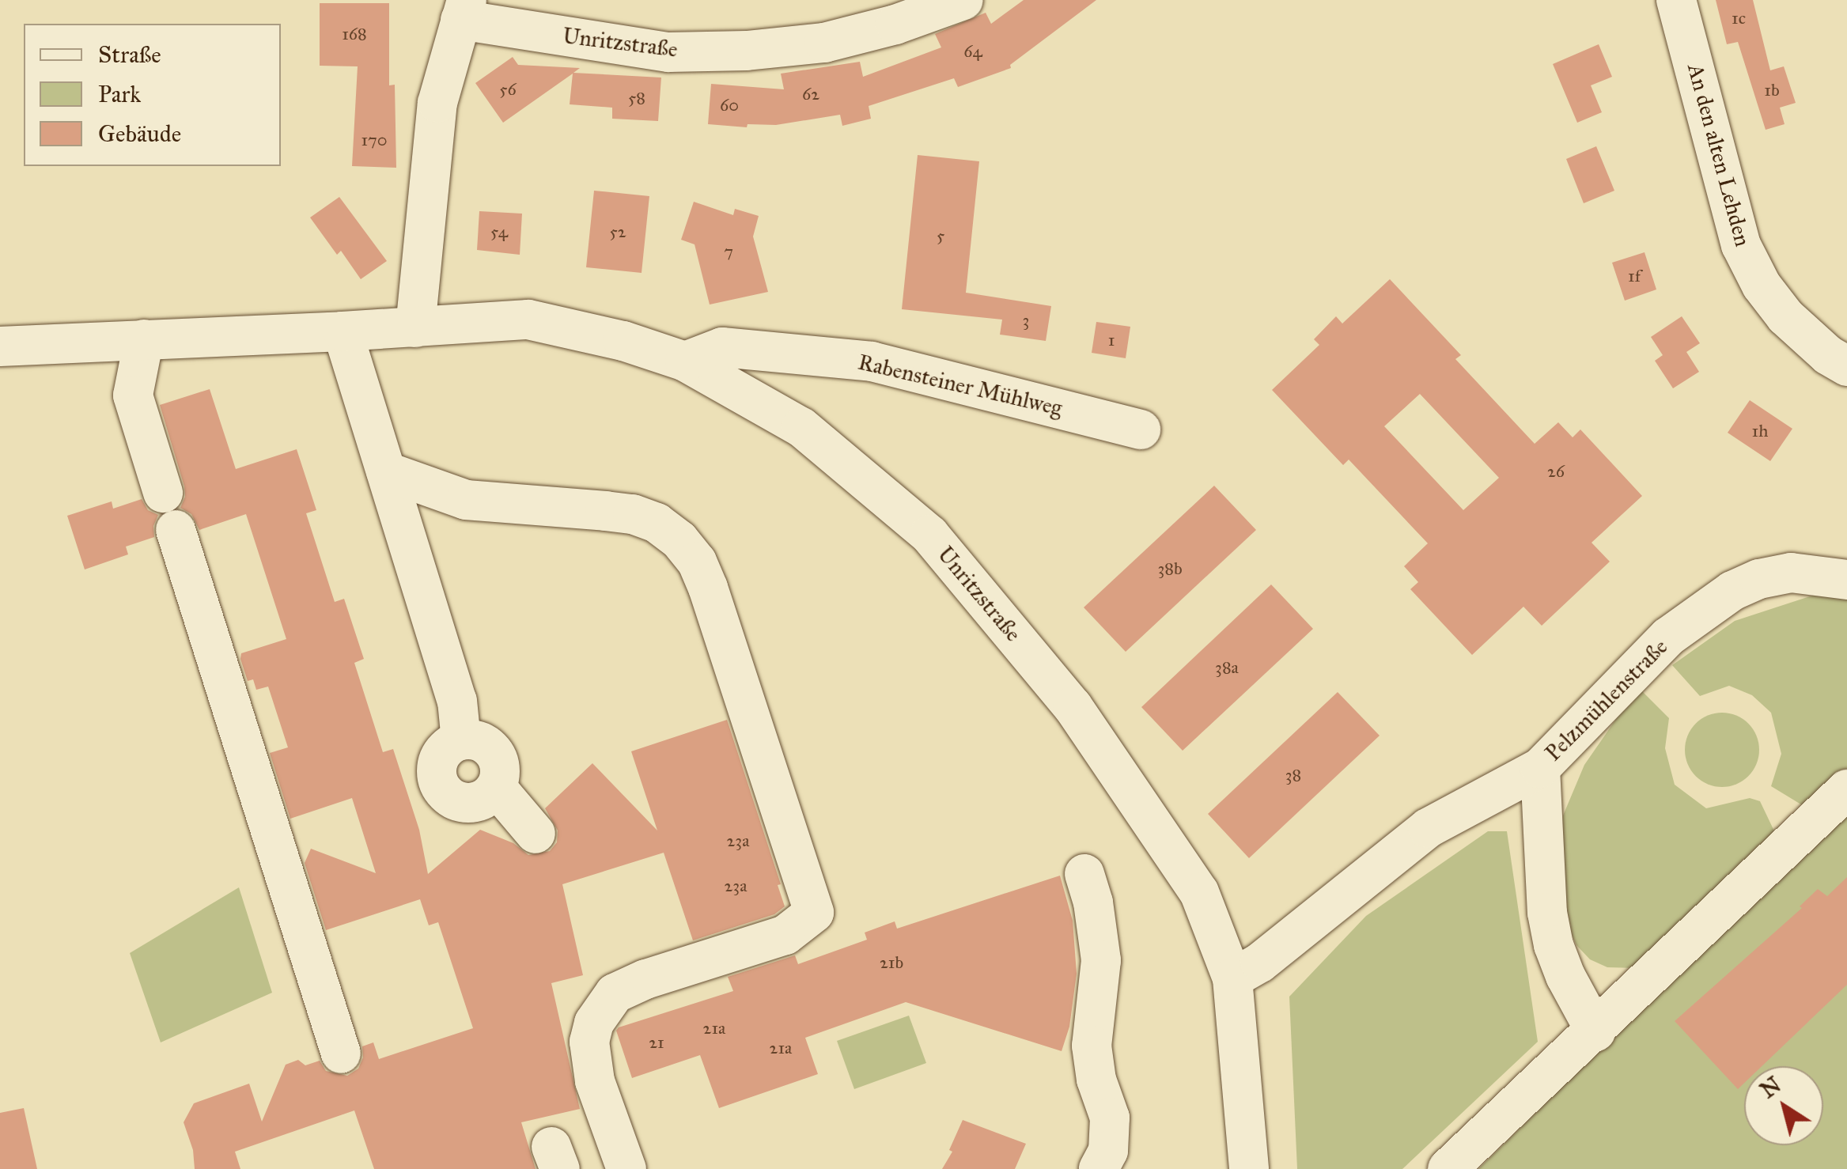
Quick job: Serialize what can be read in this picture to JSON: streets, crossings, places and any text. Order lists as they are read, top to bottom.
{
  "streets": {
    "street": [
      "Unritzstraße",
      "An den alten Lehden",
      "Rabensteiner Mühlweg",
      "Pelzmühlenstraße"
    ]
  },
  "crossings": [
    ["Unritzstraße", "Rabensteiner Mühlweg"],
    ["Unritzstraße", "Pelzmühlenstraße"]
  ],
  "house_numbers": [
    "1c",
    "168",
    "64",
    "56",
    "1b",
    "62",
    "58",
    "60",
    "170",
    "54",
    "52",
    "5",
    "7",
    "1f",
    "3",
    "1",
    "1h",
    "26",
    "38b",
    "38a",
    "38",
    "23a",
    "23a",
    "21b",
    "21a",
    "21",
    "21a"
  ],
  "legend": ["Straße", "Park", "Gebäude"],
  "north": "top left"
}
